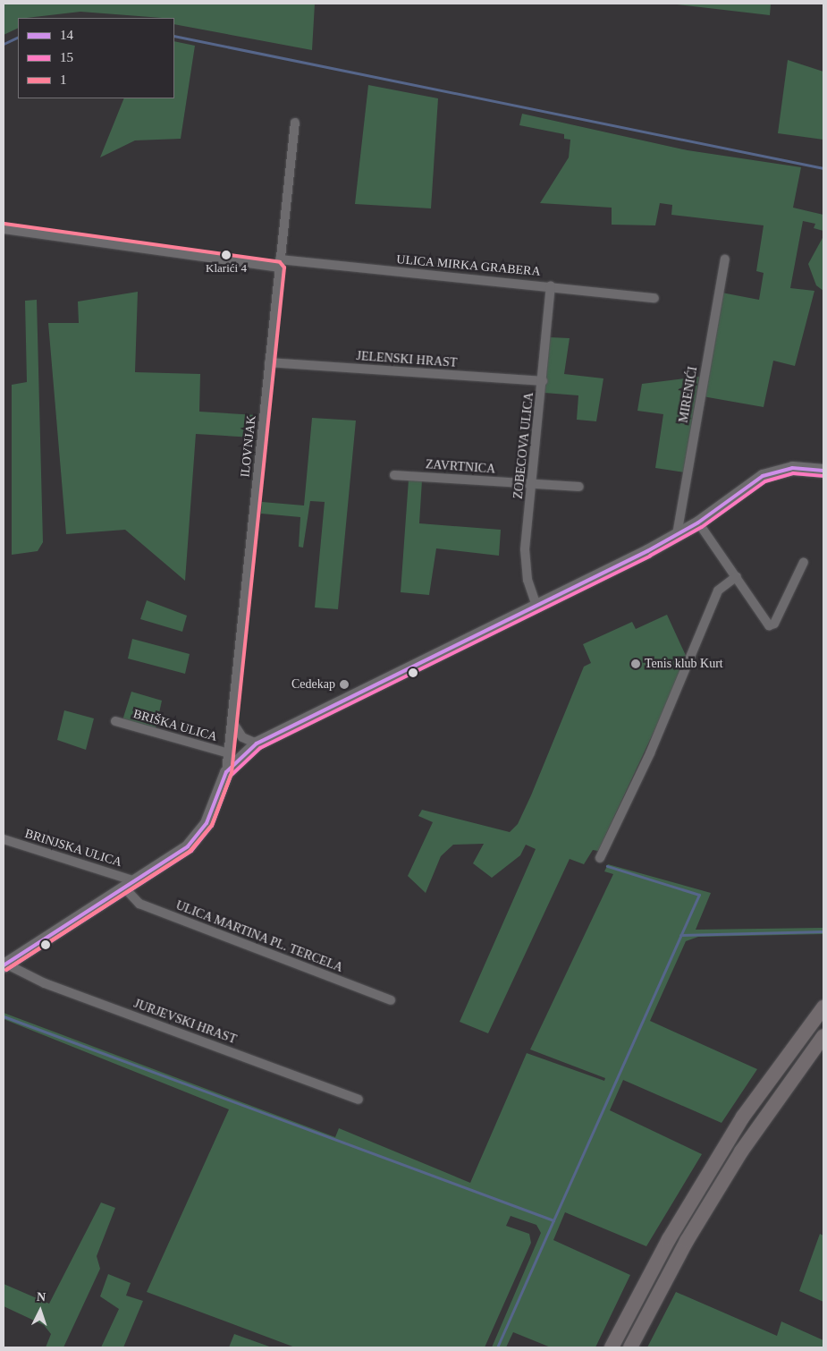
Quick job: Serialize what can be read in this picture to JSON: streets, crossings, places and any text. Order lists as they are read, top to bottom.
{
  "streets": {
    "street": [
      "ULICA MIRKA GRABERA",
      "JELENSKI HRAST",
      "MIRENIĆI",
      "ZOBECOVA ULICA",
      "ILOVNJAK",
      "ZAVRTNICA",
      "BRIŠKA ULICA",
      "BRINJSKA ULICA",
      "ULICA MARTINA PL. TERCELA",
      "JURJEVSKI HRAST"
    ]
  },
  "crossings": [
    ["ULICA MIRKA GRABERA", "ZOBECOVA ULICA"],
    ["ULICA MIRKA GRABERA", "ILOVNJAK"],
    ["JELENSKI HRAST", "ZOBECOVA ULICA"],
    ["JELENSKI HRAST", "ILOVNJAK"],
    ["ZOBECOVA ULICA", "ZAVRTNICA"],
    ["ILOVNJAK", "BRIŠKA ULICA"],
    ["BRINJSKA ULICA", "ULICA MARTINA PL. TERCELA"]
  ],
  "places": ["Klarići 4", "Tenis klub Kurt", "Cedekap"],
  "lines": ["transit line 1", "transit line 14", "transit line 15"],
  "legend": ["14", "15", "1"],
  "north": "top"
}
